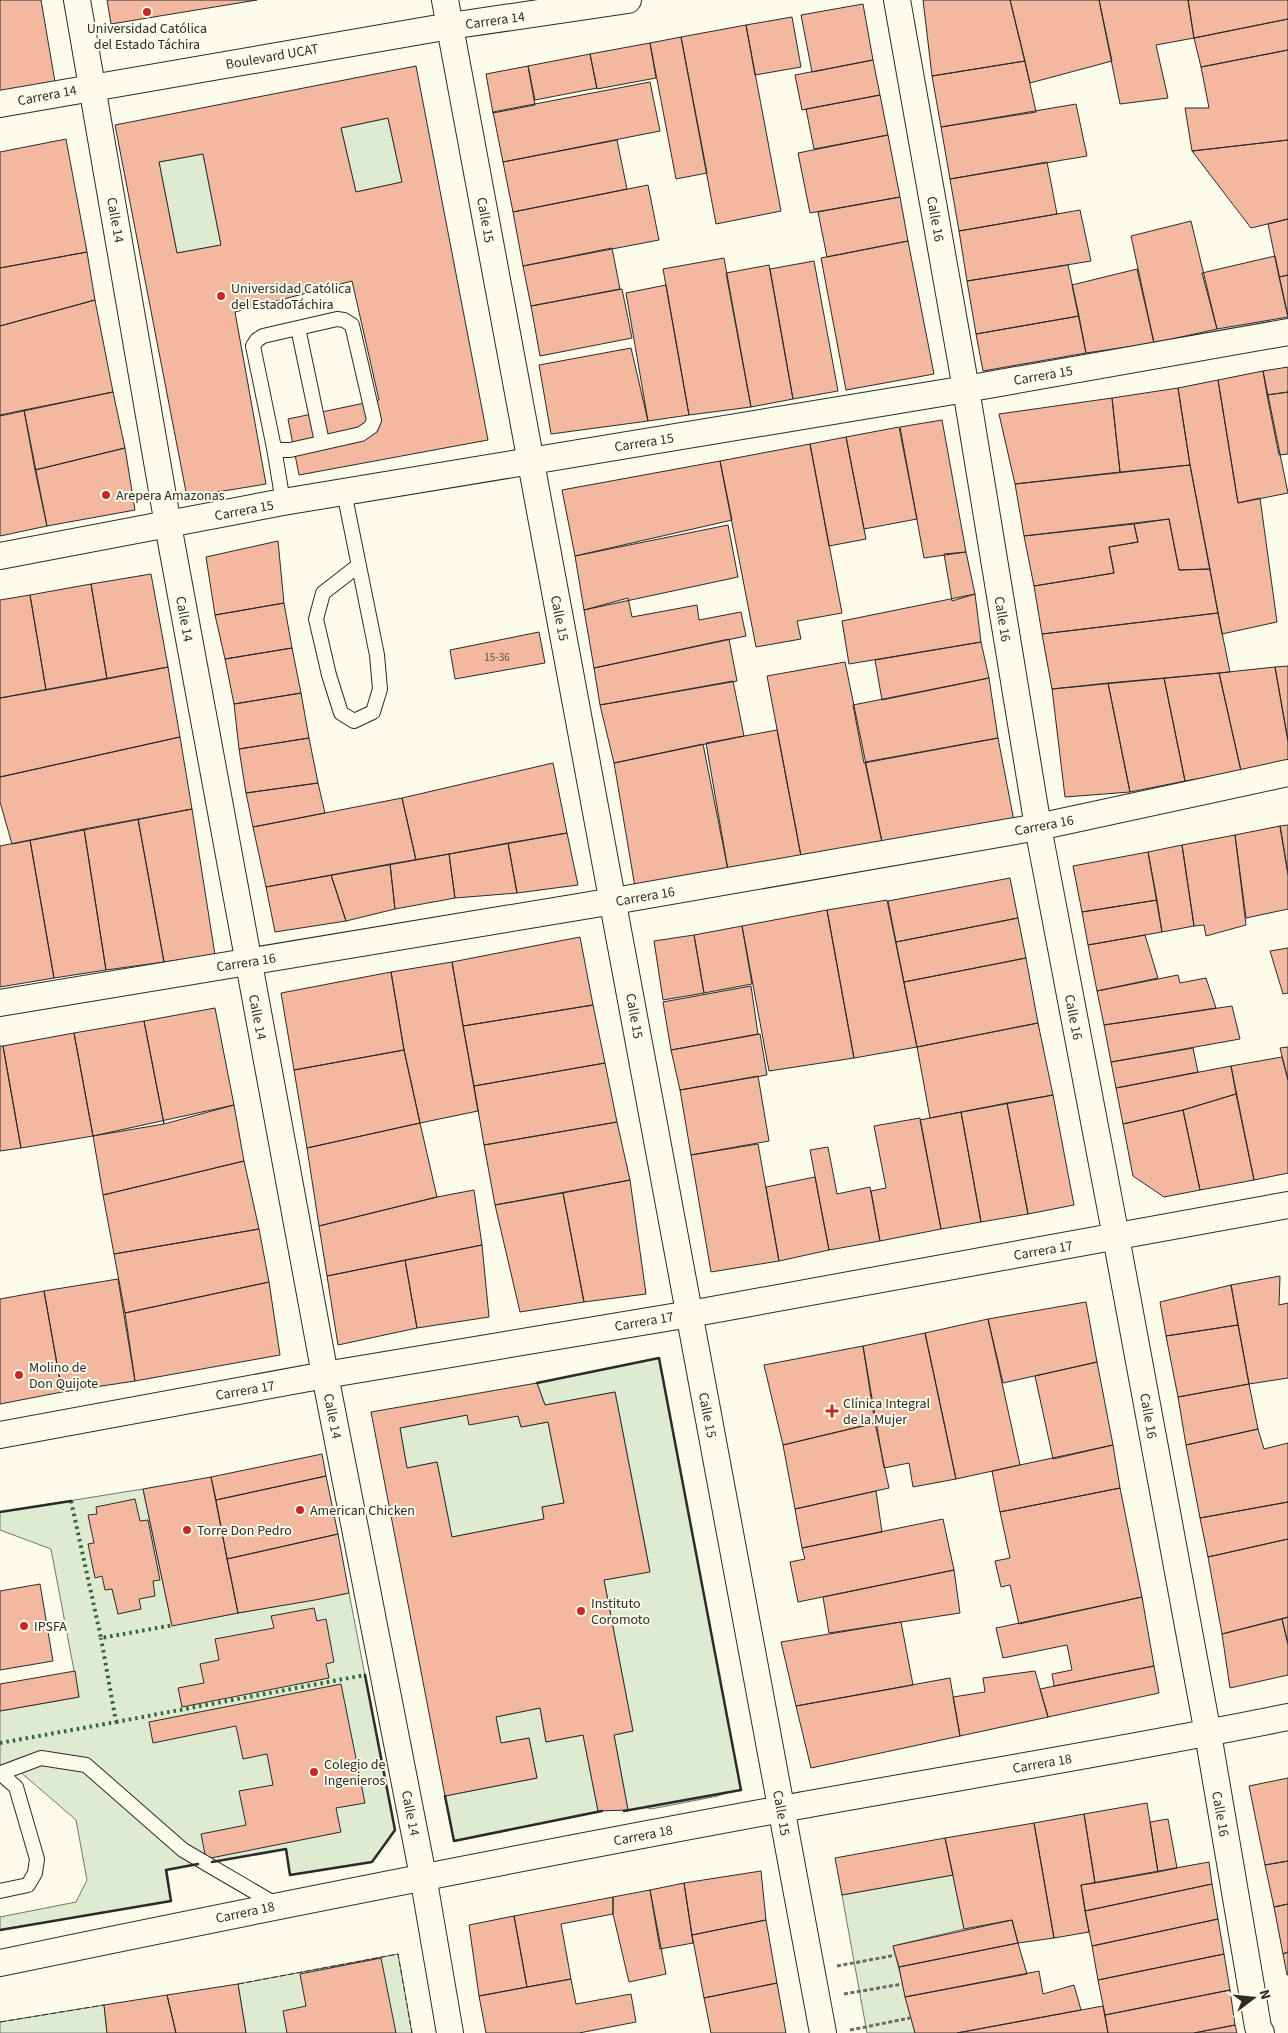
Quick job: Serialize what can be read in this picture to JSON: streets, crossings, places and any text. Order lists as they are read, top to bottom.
{
  "streets": {
    "street": [
      "Carrera 14",
      "Boulevard UCAT",
      "Calle 16",
      "Calle 14",
      "Calle 15",
      "Carrera 15",
      "Carrera 16",
      "Carrera 17",
      "Carrera 18"
    ]
  },
  "crossings": [
    ["Carrera 14", "Boulevard UCAT"],
    ["Carrera 14", "Calle 14"],
    ["Carrera 14", "Calle 15"],
    ["Boulevard UCAT", "Calle 14"],
    ["Boulevard UCAT", "Calle 15"],
    ["Calle 16", "Carrera 15"],
    ["Calle 16", "Carrera 16"],
    ["Calle 16", "Carrera 17"],
    ["Calle 16", "Carrera 18"],
    ["Calle 14", "Carrera 15"],
    ["Calle 14", "Carrera 16"],
    ["Calle 14", "Carrera 17"],
    ["Calle 14", "Carrera 18"],
    ["Calle 15", "Carrera 15"],
    ["Calle 15", "Carrera 16"],
    ["Calle 15", "Carrera 17"],
    ["Calle 15", "Carrera 18"]
  ],
  "places": {
    "other": [
      "Universidad Católica del Estado Táchira",
      "Universidad Católica del EstadoTáchira",
      "Arepera Amazonas",
      "Molino de Don Quijote",
      "American Chicken",
      "Torre Don Pedro",
      "Instituto Coromoto",
      "IPSFA",
      "Colegio de Ingenieros"
    ],
    "health": ["Clínica Integral de la Mujer"]
  },
  "house_numbers": ["15-36"],
  "north": "right"
}
